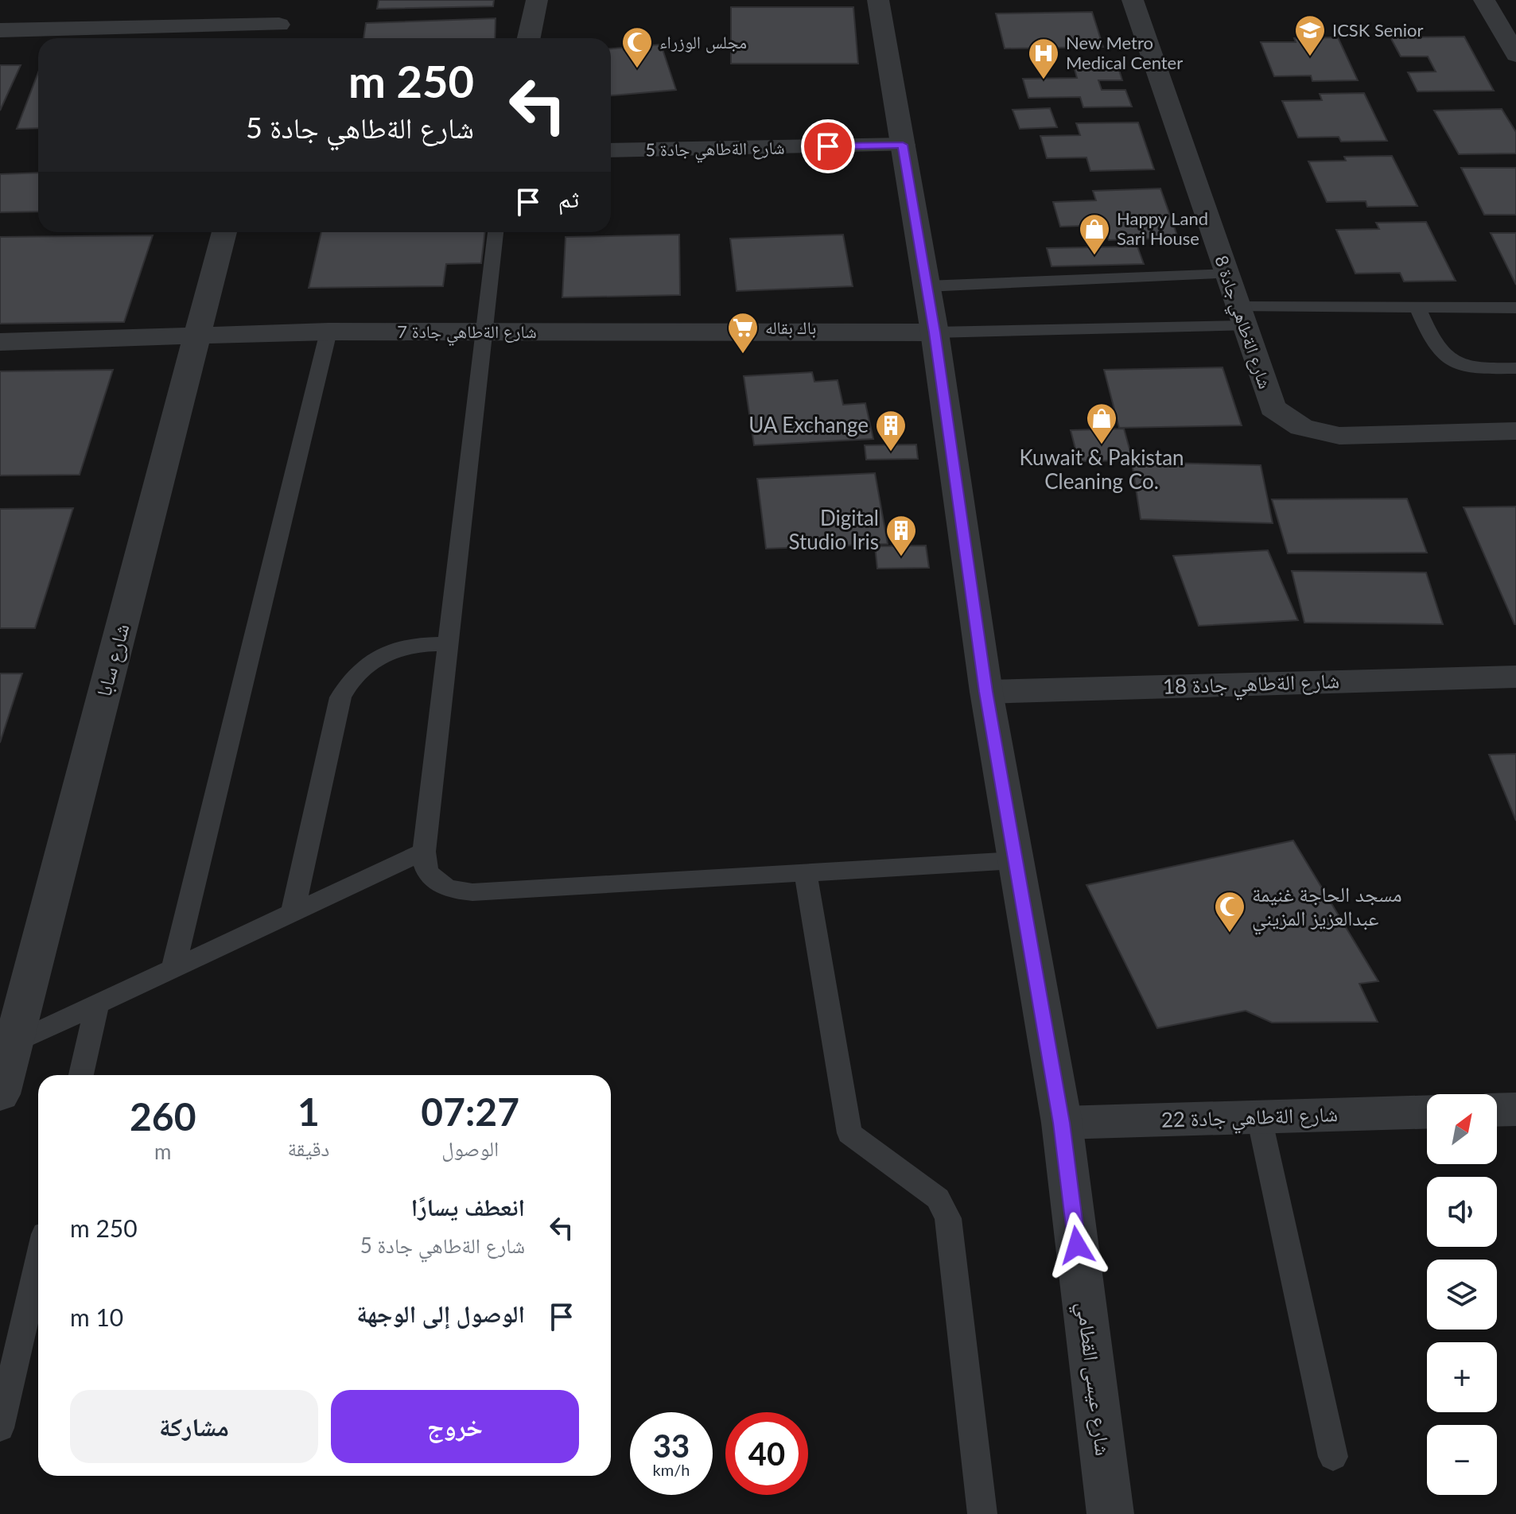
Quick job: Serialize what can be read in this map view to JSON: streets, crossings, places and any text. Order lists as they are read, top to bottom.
{
  "streets": {
    "street": [
      "شارع الةطاهي جادة 5",
      "شارع الةطاهي جادة 8",
      "شارع الةطاهي جادة 7",
      "شارع سابا",
      "شارع الةطاهي جادة 18",
      "شارع الةطاهي جادة 22",
      "شارع عيسى القطامي"
    ]
  },
  "crossings": [
    ["شارع الةطاهي جادة 5", "شارع عيسى القطامي"],
    ["شارع الةطاهي جادة 7", "شارع سابا"],
    ["شارع الةطاهي جادة 7", "شارع عيسى القطامي"],
    ["شارع الةطاهي جادة 18", "شارع عيسى القطامي"],
    ["شارع الةطاهي جادة 22", "شارع عيسى القطامي"]
  ],
  "places": {
    "school or university": ["ICSK Senior"],
    "mosque": ["مجلس الوزراء", "مسجد الحاجة غنيمة عبدالعزيز المزيني"],
    "hospital": ["New Metro Medical Center"],
    "shop": ["Happy Land Sari House", "Kuwait & Pakistan Cleaning Co."],
    "supermarket": ["باك بقاله"],
    "building": ["UA Exchange", "Digital Studio Iris"]
  },
  "north": "top right",
  "page": {
    "turn": ["250 m", "شارع الةطاهي جادة 5"],
    "then": "ثم",
    "eta": [
      "07:27",
      "الوصول",
      "1",
      "دقيقة",
      "260",
      "m"
    ],
    "map_buttons": ["+", "−"],
    "list": [
      {
        "name": "انعطف يسارًا",
        "note": "شارع الةطاهي جادة 5",
        "value": "250 m"
      },
      {
        "name": "الوصول إلى الوجهة",
        "value": "10 m"
      }
    ],
    "buttons": ["خروج", "مشاركة"],
    "speed": "33 km/h",
    "limit": "40"
  }
}
